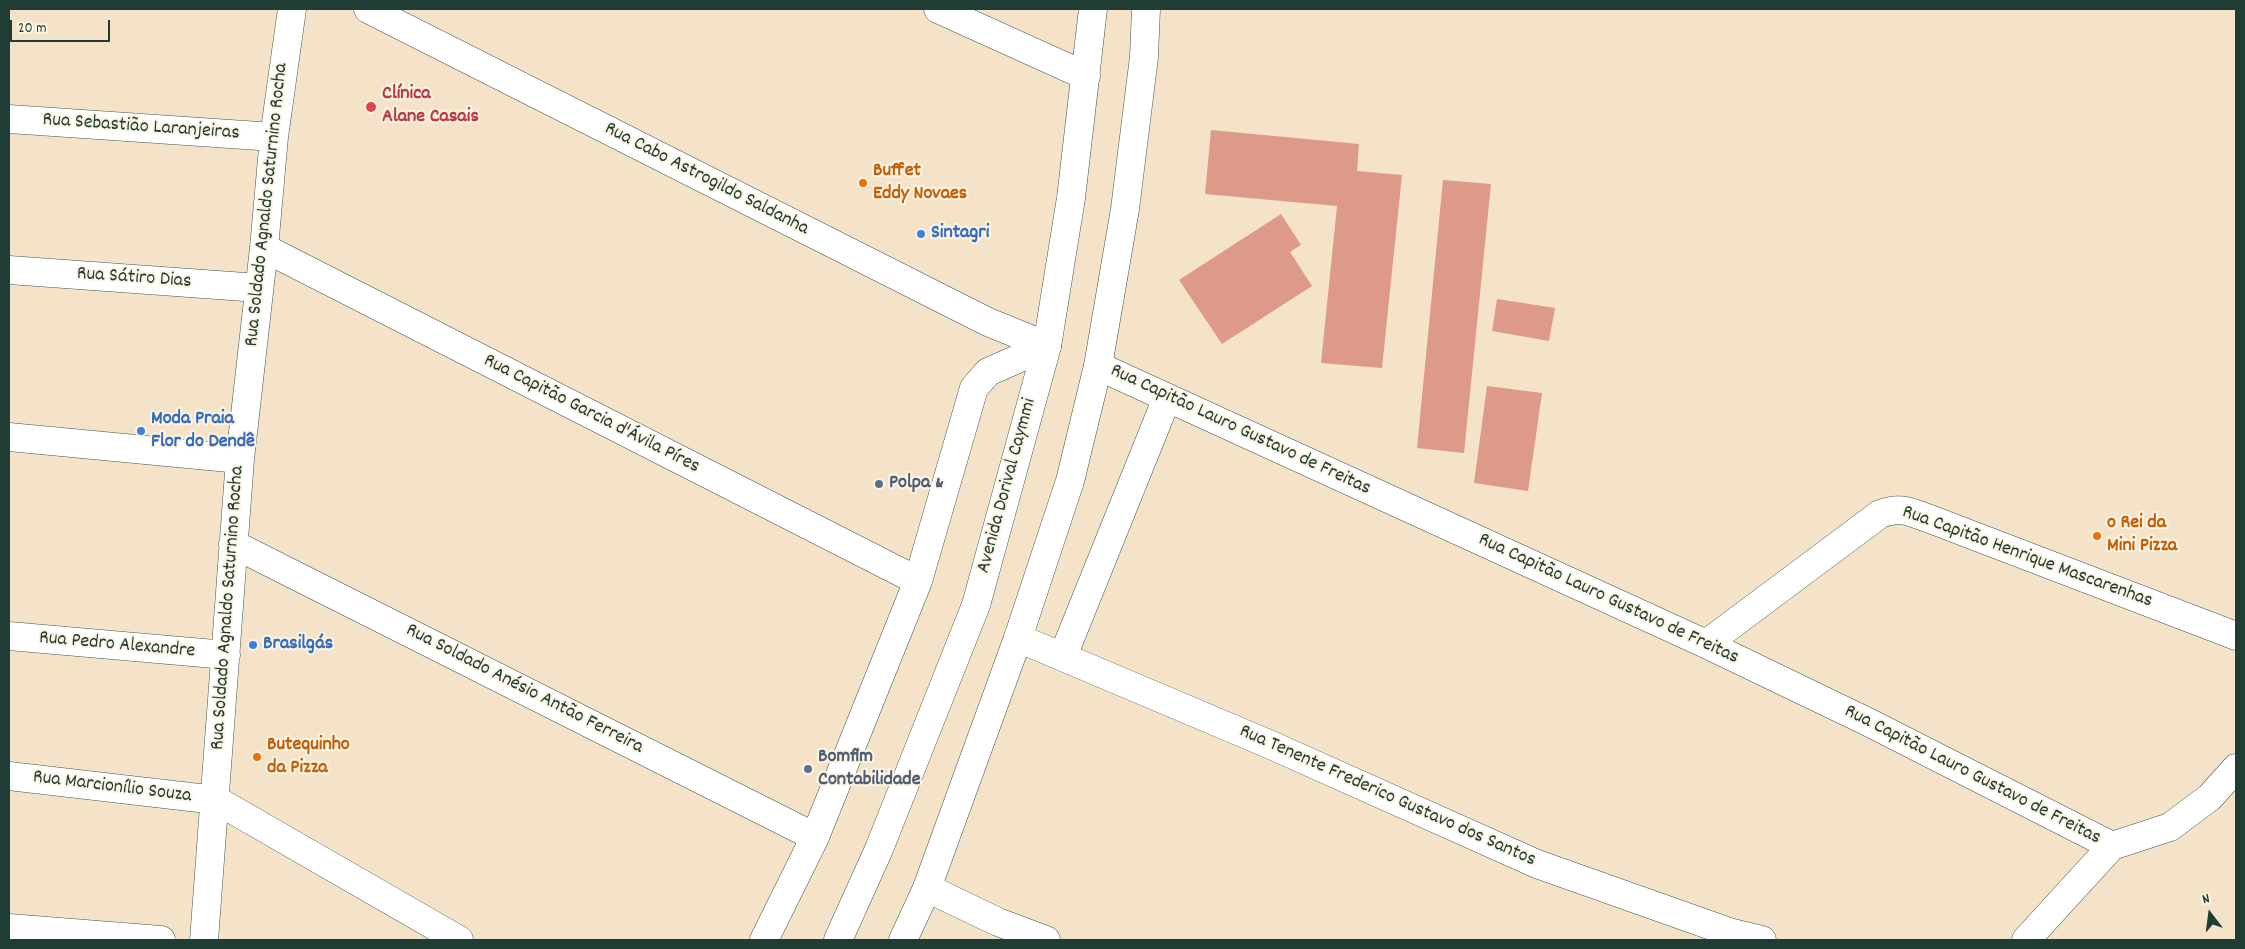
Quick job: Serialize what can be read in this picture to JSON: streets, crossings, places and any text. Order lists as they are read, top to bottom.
{
  "streets": {
    "street": [
      "Rua Sebastião Laranjeiras",
      "Rua Cabo Astrogildo Saldanha",
      "Rua Soldado Agnaldo Saturnino Rocha",
      "Rua Sátiro Dias",
      "Rua Capitão Garcia d'Ávila Píres",
      "Rua Capitão Lauro Gustavo de Freitas",
      "Avenida Dorival Caymmi",
      "Rua Capitão Henrique Mascarenhas",
      "Rua Pedro Alexandre",
      "Rua Soldado Anésio Antão Ferreira",
      "Rua Marcionílio Souza",
      "Rua Tenente Frederico Gustavo dos Santos"
    ]
  },
  "crossings": [
    ["Rua Sebastião Laranjeiras", "Rua Soldado Agnaldo Saturnino Rocha"],
    ["Rua Cabo Astrogildo Saldanha", "Avenida Dorival Caymmi"],
    ["Rua Soldado Agnaldo Saturnino Rocha", "Rua Sátiro Dias"],
    ["Rua Soldado Agnaldo Saturnino Rocha", "Rua Capitão Garcia d'Ávila Píres"],
    ["Rua Soldado Agnaldo Saturnino Rocha", "Rua Pedro Alexandre"],
    ["Rua Soldado Agnaldo Saturnino Rocha", "Rua Soldado Anésio Antão Ferreira"],
    ["Rua Soldado Agnaldo Saturnino Rocha", "Rua Marcionílio Souza"],
    ["Rua Capitão Lauro Gustavo de Freitas", "Rua Capitão Henrique Mascarenhas"]
  ],
  "places": [
    "Clínica Alane Casais",
    "Buffet Eddy Novaes",
    "Sintagri",
    "Moda Praia Flor do Dendê",
    "Polpa &",
    "o Rei da Mini Pizza",
    "Brasilgás",
    "Butequinho da Pizza",
    "Bomfim Contabilidade"
  ],
  "scale_bar": "20 m",
  "north": "top"
}
